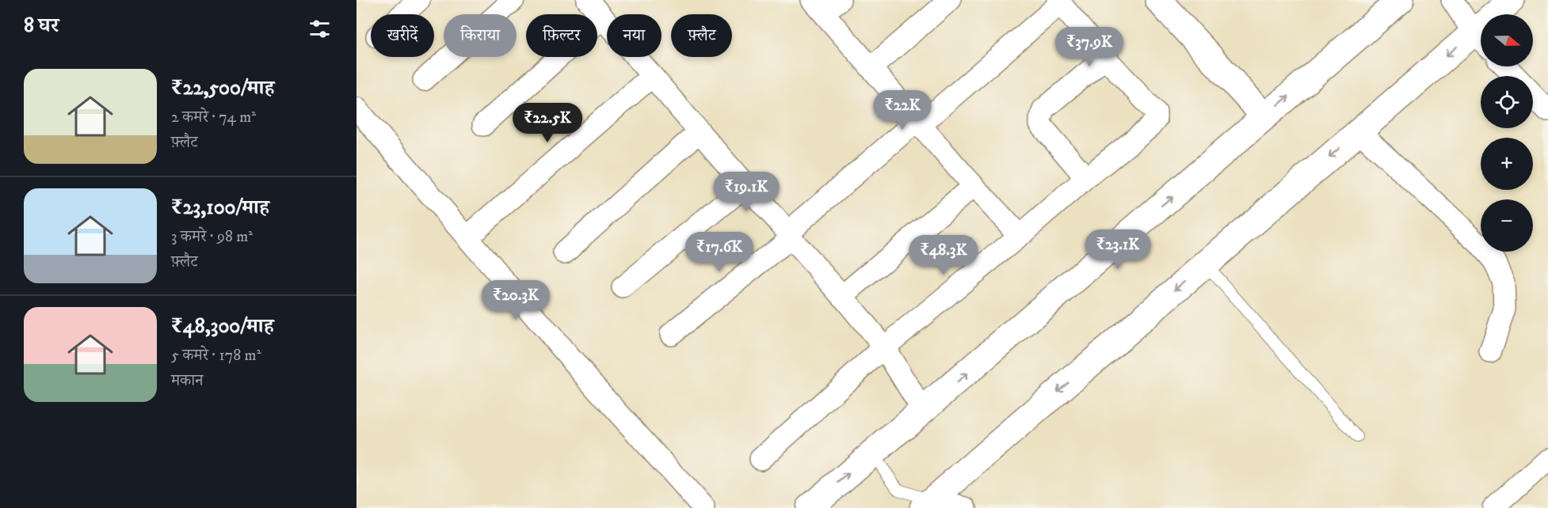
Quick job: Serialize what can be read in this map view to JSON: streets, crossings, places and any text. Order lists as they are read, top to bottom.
{
  "north": "right",
  "page": {
    "heading": "8 घर",
    "map_buttons": ["+", "−"],
    "chip": [
      "खरीदें",
      "किराया",
      "फ़िल्टर",
      "नया",
      "फ़्लैट"
    ],
    "price": [
      "₹37.9K",
      "₹22K",
      "₹22.5K",
      "₹19.1K",
      "₹23.1K",
      "₹17.6K",
      "₹48.3K",
      "₹20.3K"
    ],
    "list": [
      {
        "name": "₹22,500/माह",
        "note": "2 कमरे · 74 m² · फ़्लैट"
      },
      {
        "name": "₹23,100/माह",
        "note": "3 कमरे · 98 m² · फ़्लैट"
      },
      {
        "name": "₹48,300/माह",
        "note": "5 कमरे · 178 m² · मकान"
      }
    ]
  }
}
